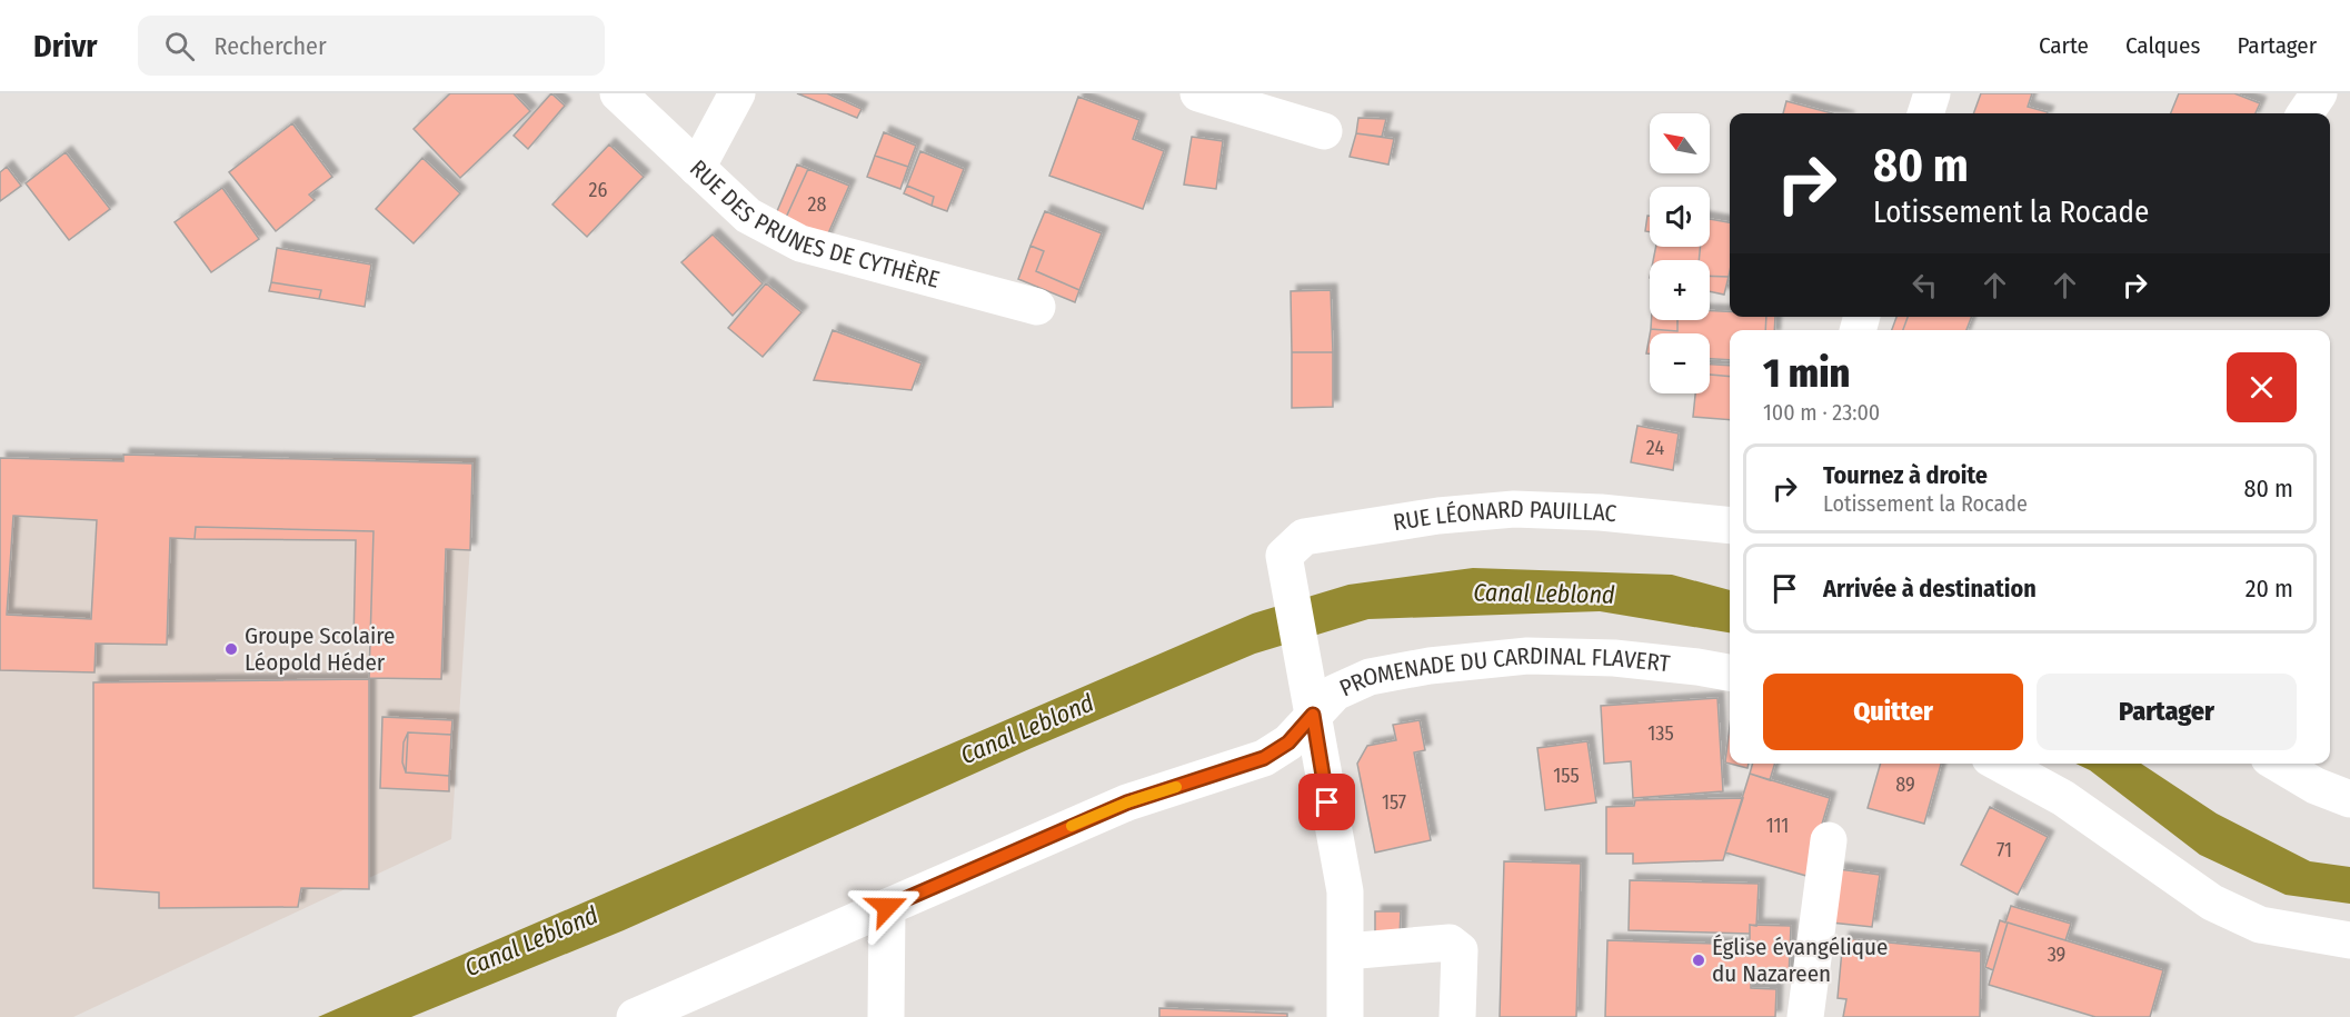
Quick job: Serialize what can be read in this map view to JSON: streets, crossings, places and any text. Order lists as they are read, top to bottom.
{
  "streets": {
    "street": ["RUE DES PRUNES DE CYTHÈRE", "RUE LÉONARD PAUILLAC", "PROMENADE DU CARDINAL FLAVERT"]
  },
  "crossings": [
    ["RUE LÉONARD PAUILLAC", "PROMENADE DU CARDINAL FLAVERT"]
  ],
  "water": ["Canal Leblond"],
  "places": ["Groupe Scolaire Léopold Héder", "Église évangélique du Nazareen"],
  "house_numbers": [
    "26",
    "28",
    "24",
    "135",
    "155",
    "89",
    "157",
    "111",
    "71",
    "39"
  ],
  "north": "top left",
  "page": {
    "header": "Drivr",
    "search": "Rechercher",
    "nav": ["Carte", "Calques", "Partager"],
    "map_buttons": ["+", "−"],
    "turn": ["80 m", "Lotissement la Rocade"],
    "heading": ["1 min", "100 m · 23:00"],
    "list": [
      {
        "name": "Tournez à droite",
        "note": "Lotissement la Rocade",
        "value": "80 m"
      },
      {
        "name": "Arrivée à destination",
        "value": "20 m"
      }
    ],
    "buttons": ["Quitter", "Partager"]
  }
}
